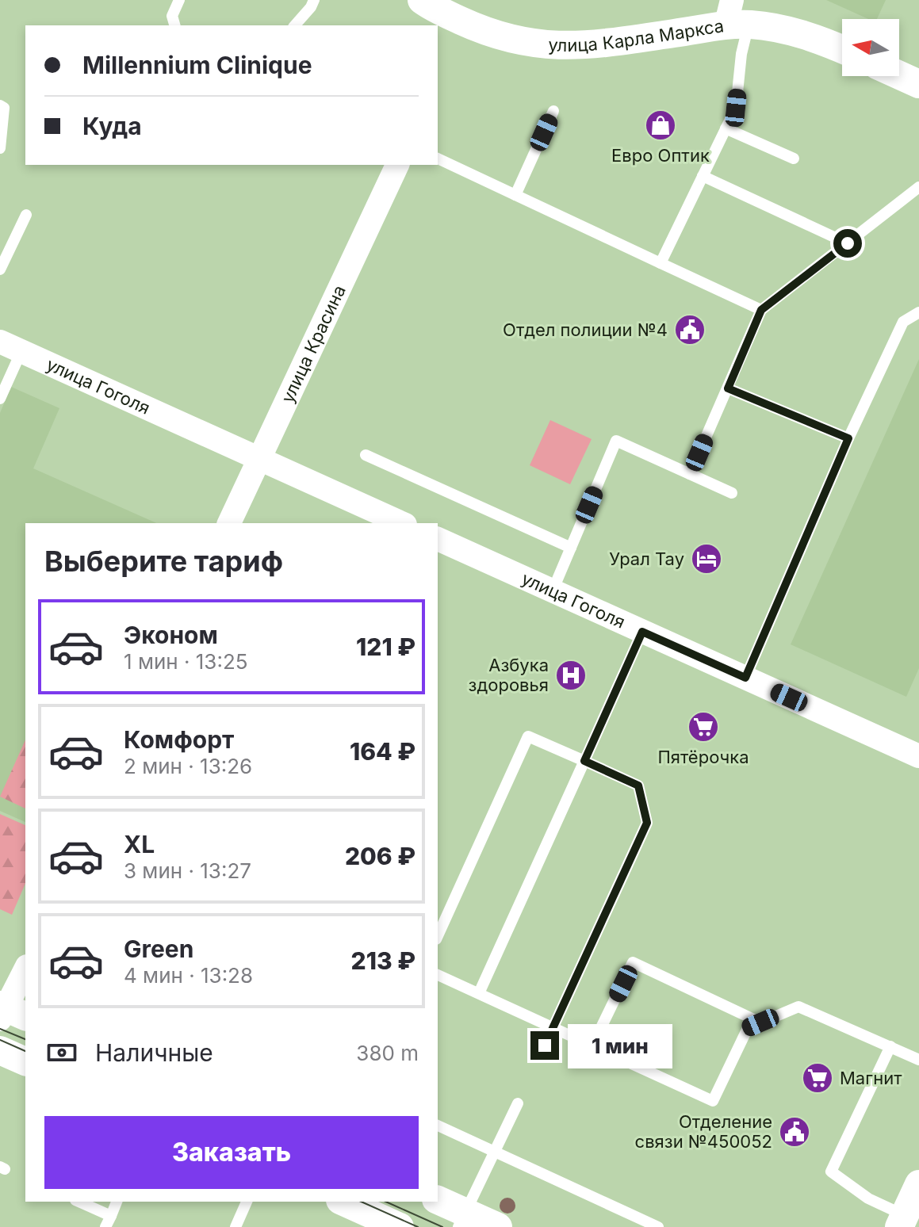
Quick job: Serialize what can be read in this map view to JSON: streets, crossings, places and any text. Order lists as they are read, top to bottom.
{
  "streets": {
    "street": ["улица Карла Маркса", "улица Красина", "улица Гоголя"]
  },
  "crossings": [
    ["улица Красина", "улица Гоголя"]
  ],
  "places": {
    "shop": ["Евро Оптик"],
    "public building": ["Отдел полиции №4", "Отделение связи №450052"],
    "hotel": ["Урал Тау"],
    "hospital": ["Азбука здоровья"],
    "supermarket": ["Пятёрочка", "Магнит"]
  },
  "north": "left",
  "page": {
    "banner": ["Millennium Clinique", "Куда"],
    "heading": "Выберите тариф",
    "list": [
      {
        "name": "Эконом",
        "note": "1 мин · 13:25",
        "value": "121 ₽"
      },
      {
        "name": "Комфорт",
        "note": "2 мин · 13:26",
        "value": "164 ₽"
      },
      {
        "name": "XL",
        "note": "3 мин · 13:27",
        "value": "206 ₽"
      },
      {
        "name": "Green",
        "note": "4 мин · 13:28",
        "value": "213 ₽"
      }
    ],
    "pay": ["Наличные", "380 m"],
    "bubble": "1 мин",
    "buttons": "Заказать"
  }
}
